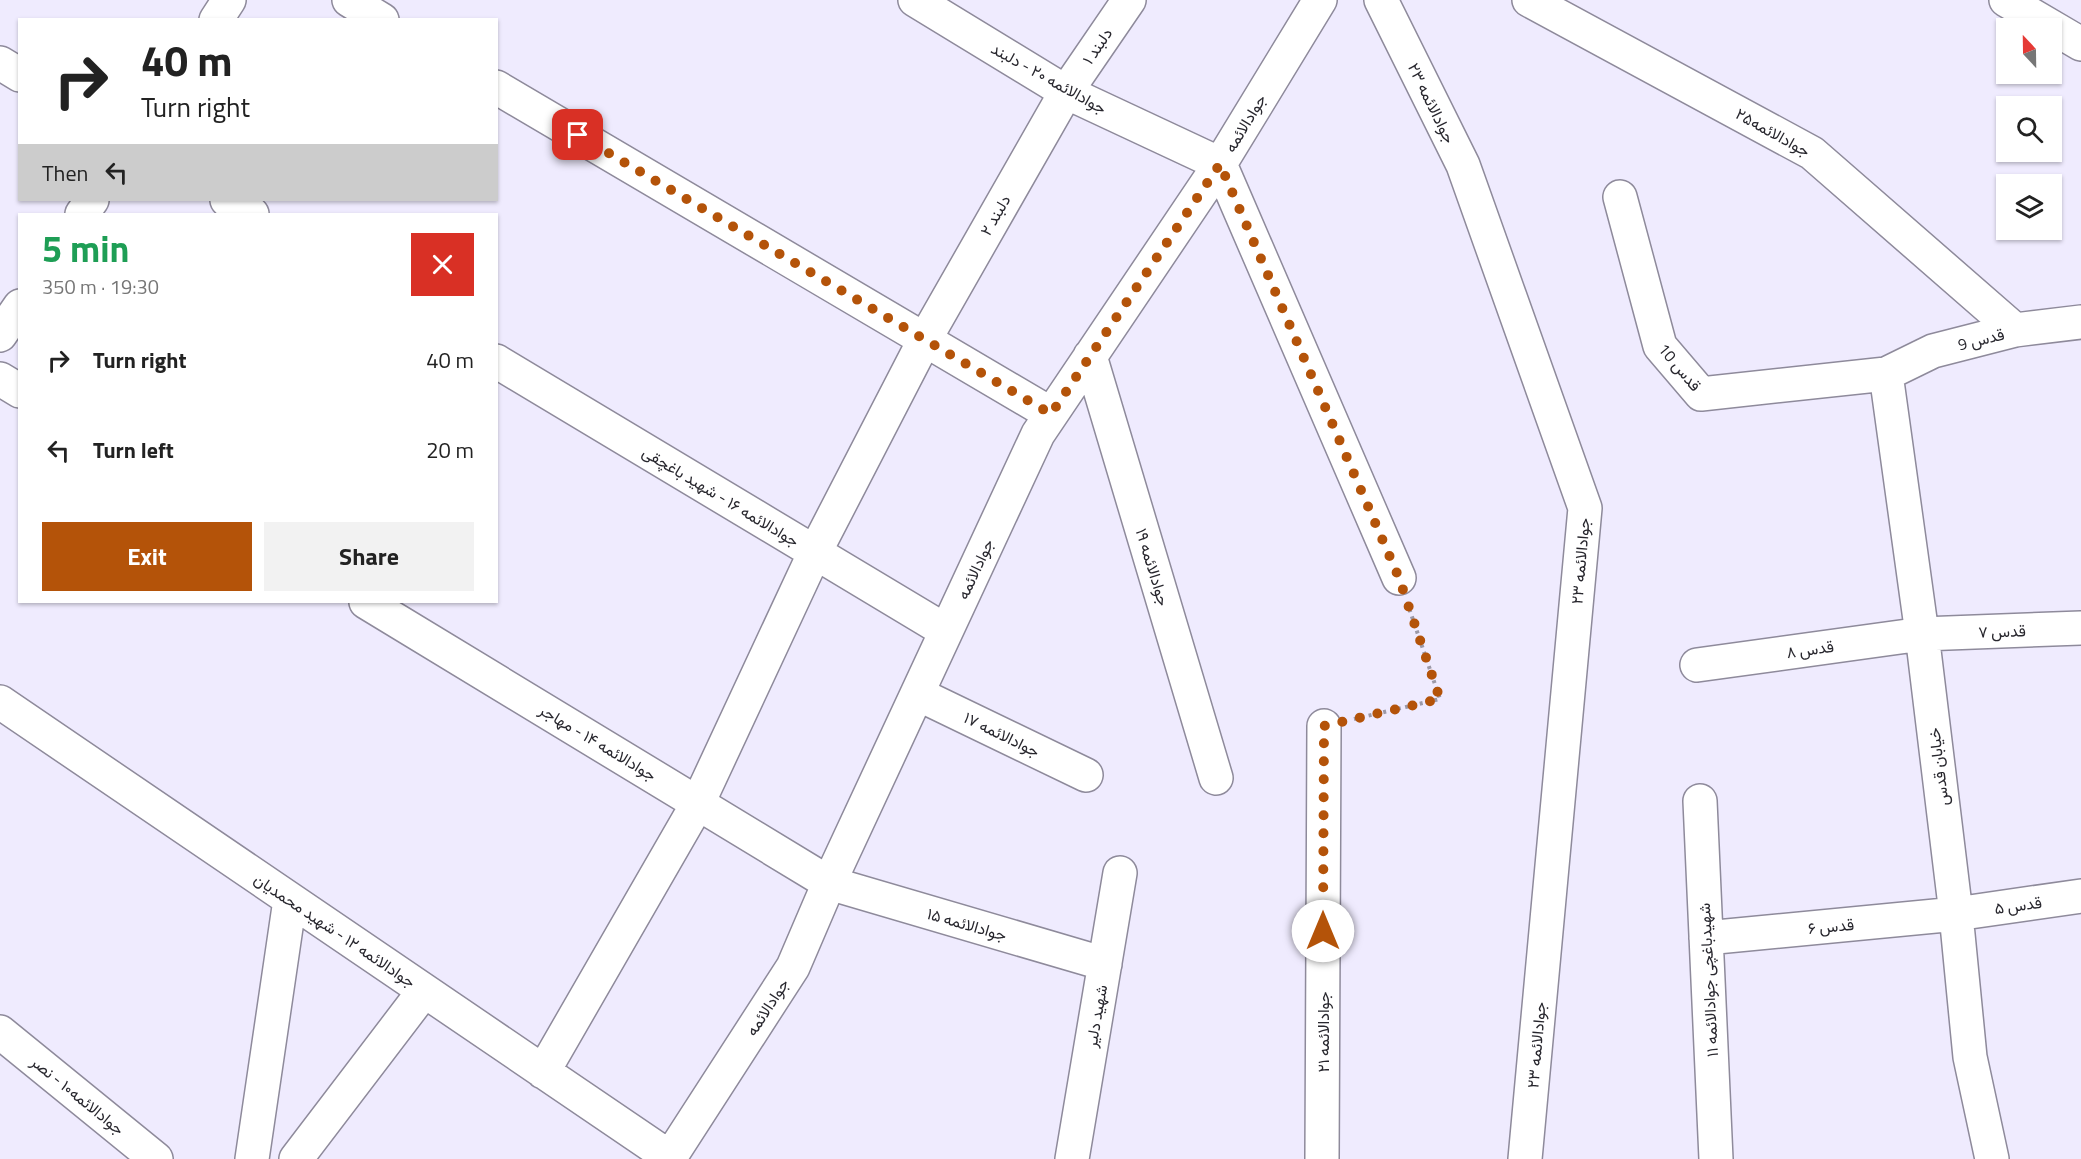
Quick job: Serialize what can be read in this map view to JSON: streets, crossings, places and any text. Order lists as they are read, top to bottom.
{
  "streets": {
    "street": [
      "دلبند ۱",
      "جوادالائمه ۲۰ - دلبند",
      "جوادالائمه ۲۳",
      "جوادالائمه",
      "جوادالائمه۲۵",
      "دلبند ۲",
      "قدس 9",
      "قدس 10",
      "جوادالائمه ۱۶ - شهید باغچقی",
      "جوادالائمه ۱۹",
      "قدس ۷",
      "قدس ۸",
      "جوادالائمه ۱۷",
      "جوادالائمه ۱۴ - مهاجر",
      "خیابان قدس",
      "قدس ۵",
      "جوادالائمه ۱۵",
      "قدس ۶",
      "جوادالائمه ۱۲ - شهید محمدیان",
      "شهیدباغچی جوادالائمه ۱۱",
      "شهید دلیر",
      "جوادالائمه ۲۱",
      "جوادالائمه۱۰ - نصر"
    ]
  },
  "crossings": [
    ["دلبند ۱", "جوادالائمه ۲۰ - دلبند"],
    ["دلبند ۱", "دلبند ۲"],
    ["جوادالائمه ۲۰ - دلبند", "جوادالائمه"],
    ["جوادالائمه ۲۰ - دلبند", "دلبند ۲"],
    ["جوادالائمه", "جوادالائمه ۱۶ - شهید باغچقی"],
    ["جوادالائمه", "جوادالائمه ۱۹"],
    ["جوادالائمه", "جوادالائمه ۱۷"],
    ["جوادالائمه", "جوادالائمه ۱۴ - مهاجر"],
    ["جوادالائمه", "جوادالائمه ۱۵"],
    ["جوادالائمه", "جوادالائمه ۱۲ - شهید محمدیان"],
    ["جوادالائمه۲۵", "قدس 9"],
    ["دلبند ۲", "جوادالائمه ۱۶ - شهید باغچقی"],
    ["دلبند ۲", "جوادالائمه ۱۴ - مهاجر"],
    ["دلبند ۲", "جوادالائمه ۱۲ - شهید محمدیان"],
    ["قدس 9", "قدس 10"],
    ["قدس 9", "خیابان قدس"],
    ["قدس 10", "خیابان قدس"],
    ["قدس ۷", "قدس ۸"],
    ["قدس ۷", "خیابان قدس"],
    ["قدس ۸", "خیابان قدس"],
    ["جوادالائمه ۱۴ - مهاجر", "جوادالائمه ۱۵"],
    ["خیابان قدس", "قدس ۵"],
    ["خیابان قدس", "قدس ۶"],
    ["قدس ۵", "قدس ۶"],
    ["جوادالائمه ۱۵", "شهید دلیر"],
    ["قدس ۶", "شهیدباغچی جوادالائمه ۱۱"]
  ],
  "north": "top",
  "page": {
    "turn": ["40 m", "Turn right"],
    "then": "Then",
    "heading": ["5 min", "350 m · 19:30"],
    "list": [
      {
        "name": "Turn right",
        "value": "40 m"
      },
      {
        "name": "Turn left",
        "value": "20 m"
      }
    ],
    "buttons": ["Exit", "Share"]
  }
}
